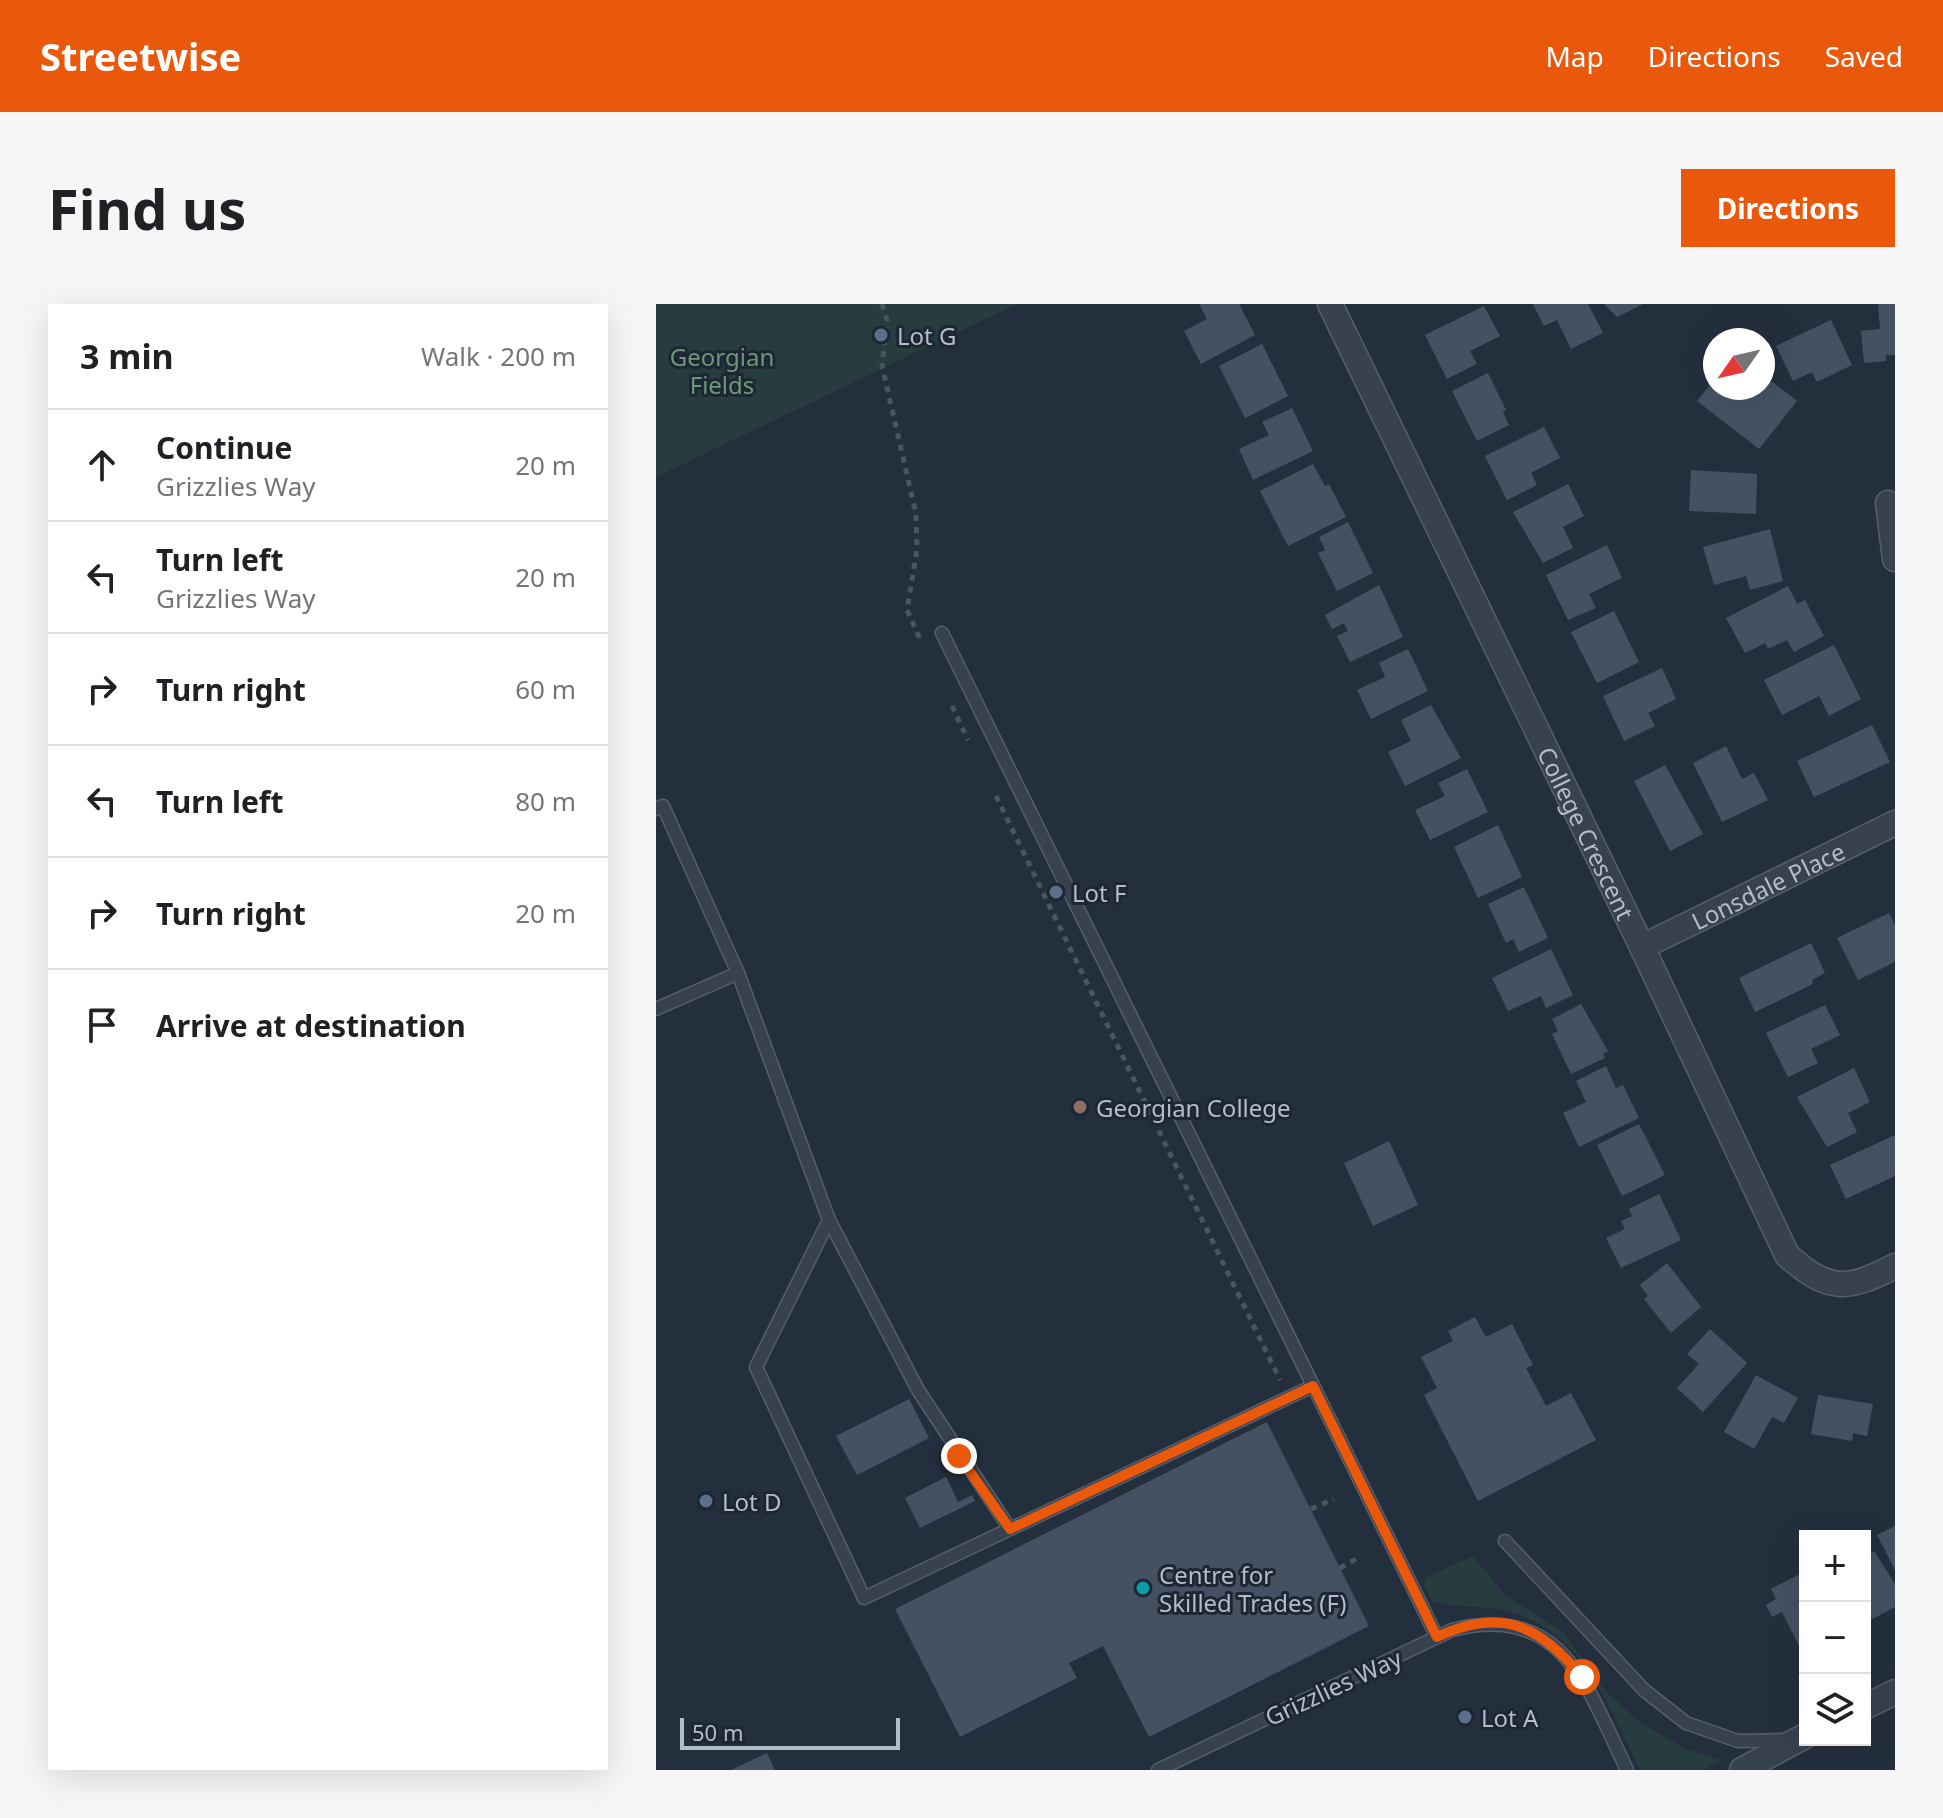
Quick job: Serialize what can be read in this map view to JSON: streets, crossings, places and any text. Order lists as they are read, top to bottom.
{
  "streets": {
    "street": ["College Crescent", "Lonsdale Place"],
    "lane": ["Grizzlies Way"]
  },
  "crossings": [
    ["College Crescent", "Lonsdale Place"]
  ],
  "parks": ["Georgian Fields"],
  "places": [
    "Lot G",
    "Lot F",
    "Georgian College",
    "Lot D",
    "Centre for Skilled Trades (F)",
    "Lot A"
  ],
  "scale_bar": "50 m",
  "north": "bottom left",
  "page": {
    "header": "Streetwise",
    "nav": ["Map", "Directions", "Saved"],
    "buttons": "Directions",
    "title": "Find us",
    "heading": ["3 min", "Walk · 200 m"],
    "list": [
      ["Continue", "Grizzlies Way", "20 m"],
      ["Turn left", "Grizzlies Way", "20 m"],
      ["Turn right", "60 m"],
      ["Turn left", "80 m"],
      ["Turn right", "20 m"],
      "Arrive at destination"
    ],
    "map_buttons": ["+", "−"],
    "scale": "50 m"
  }
}
